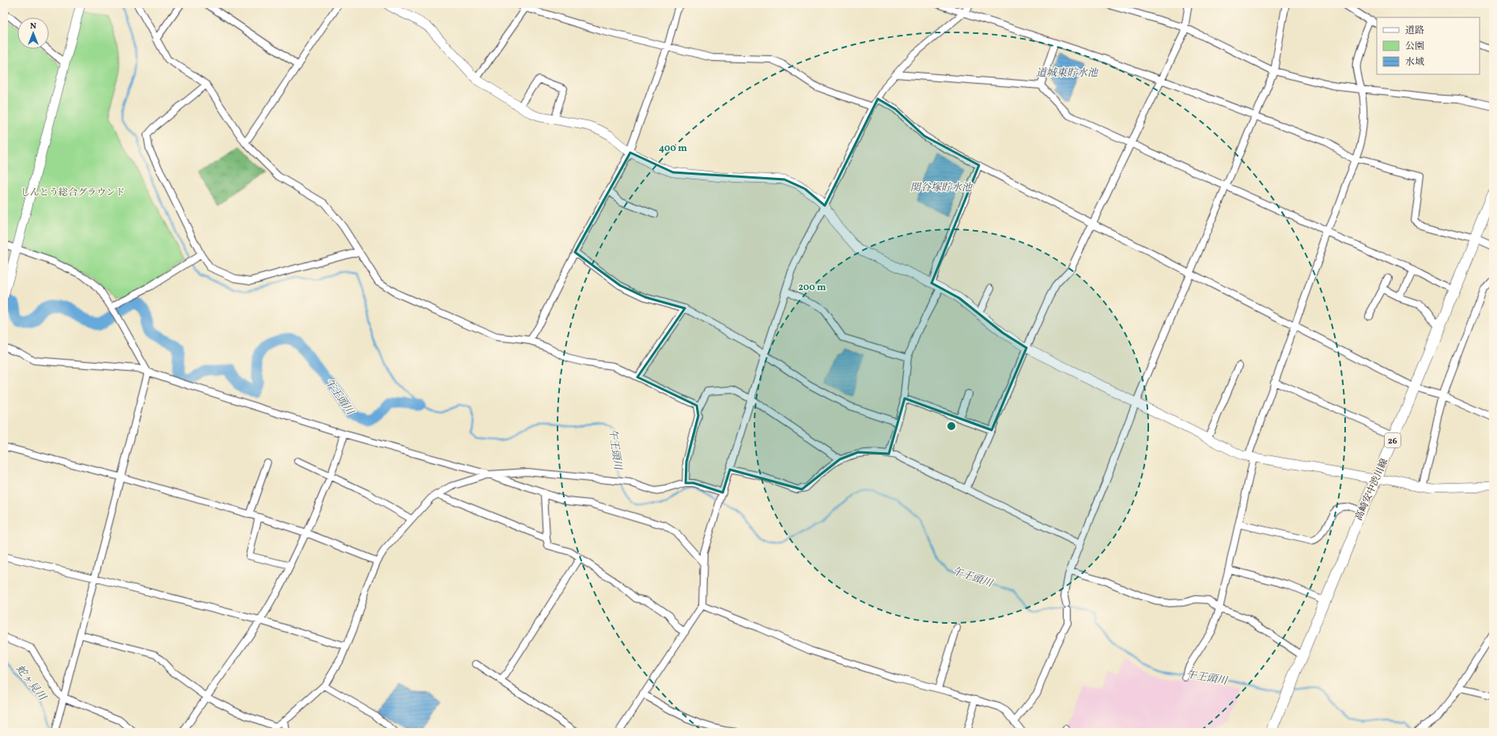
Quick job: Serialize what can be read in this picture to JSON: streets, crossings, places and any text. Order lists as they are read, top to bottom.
{
  "streets": {
    "main road": ["26", "高崎安中渋川線"]
  },
  "water": [
    "道城東貯水池",
    "関谷塚貯水池",
    "午王頭川",
    "蛇ヶ見川"
  ],
  "parks": ["しんとう総合グラウンド"],
  "legend": ["道路", "公園", "水域"],
  "north": "top",
  "rings": ["400 m", "200 m"]
}
